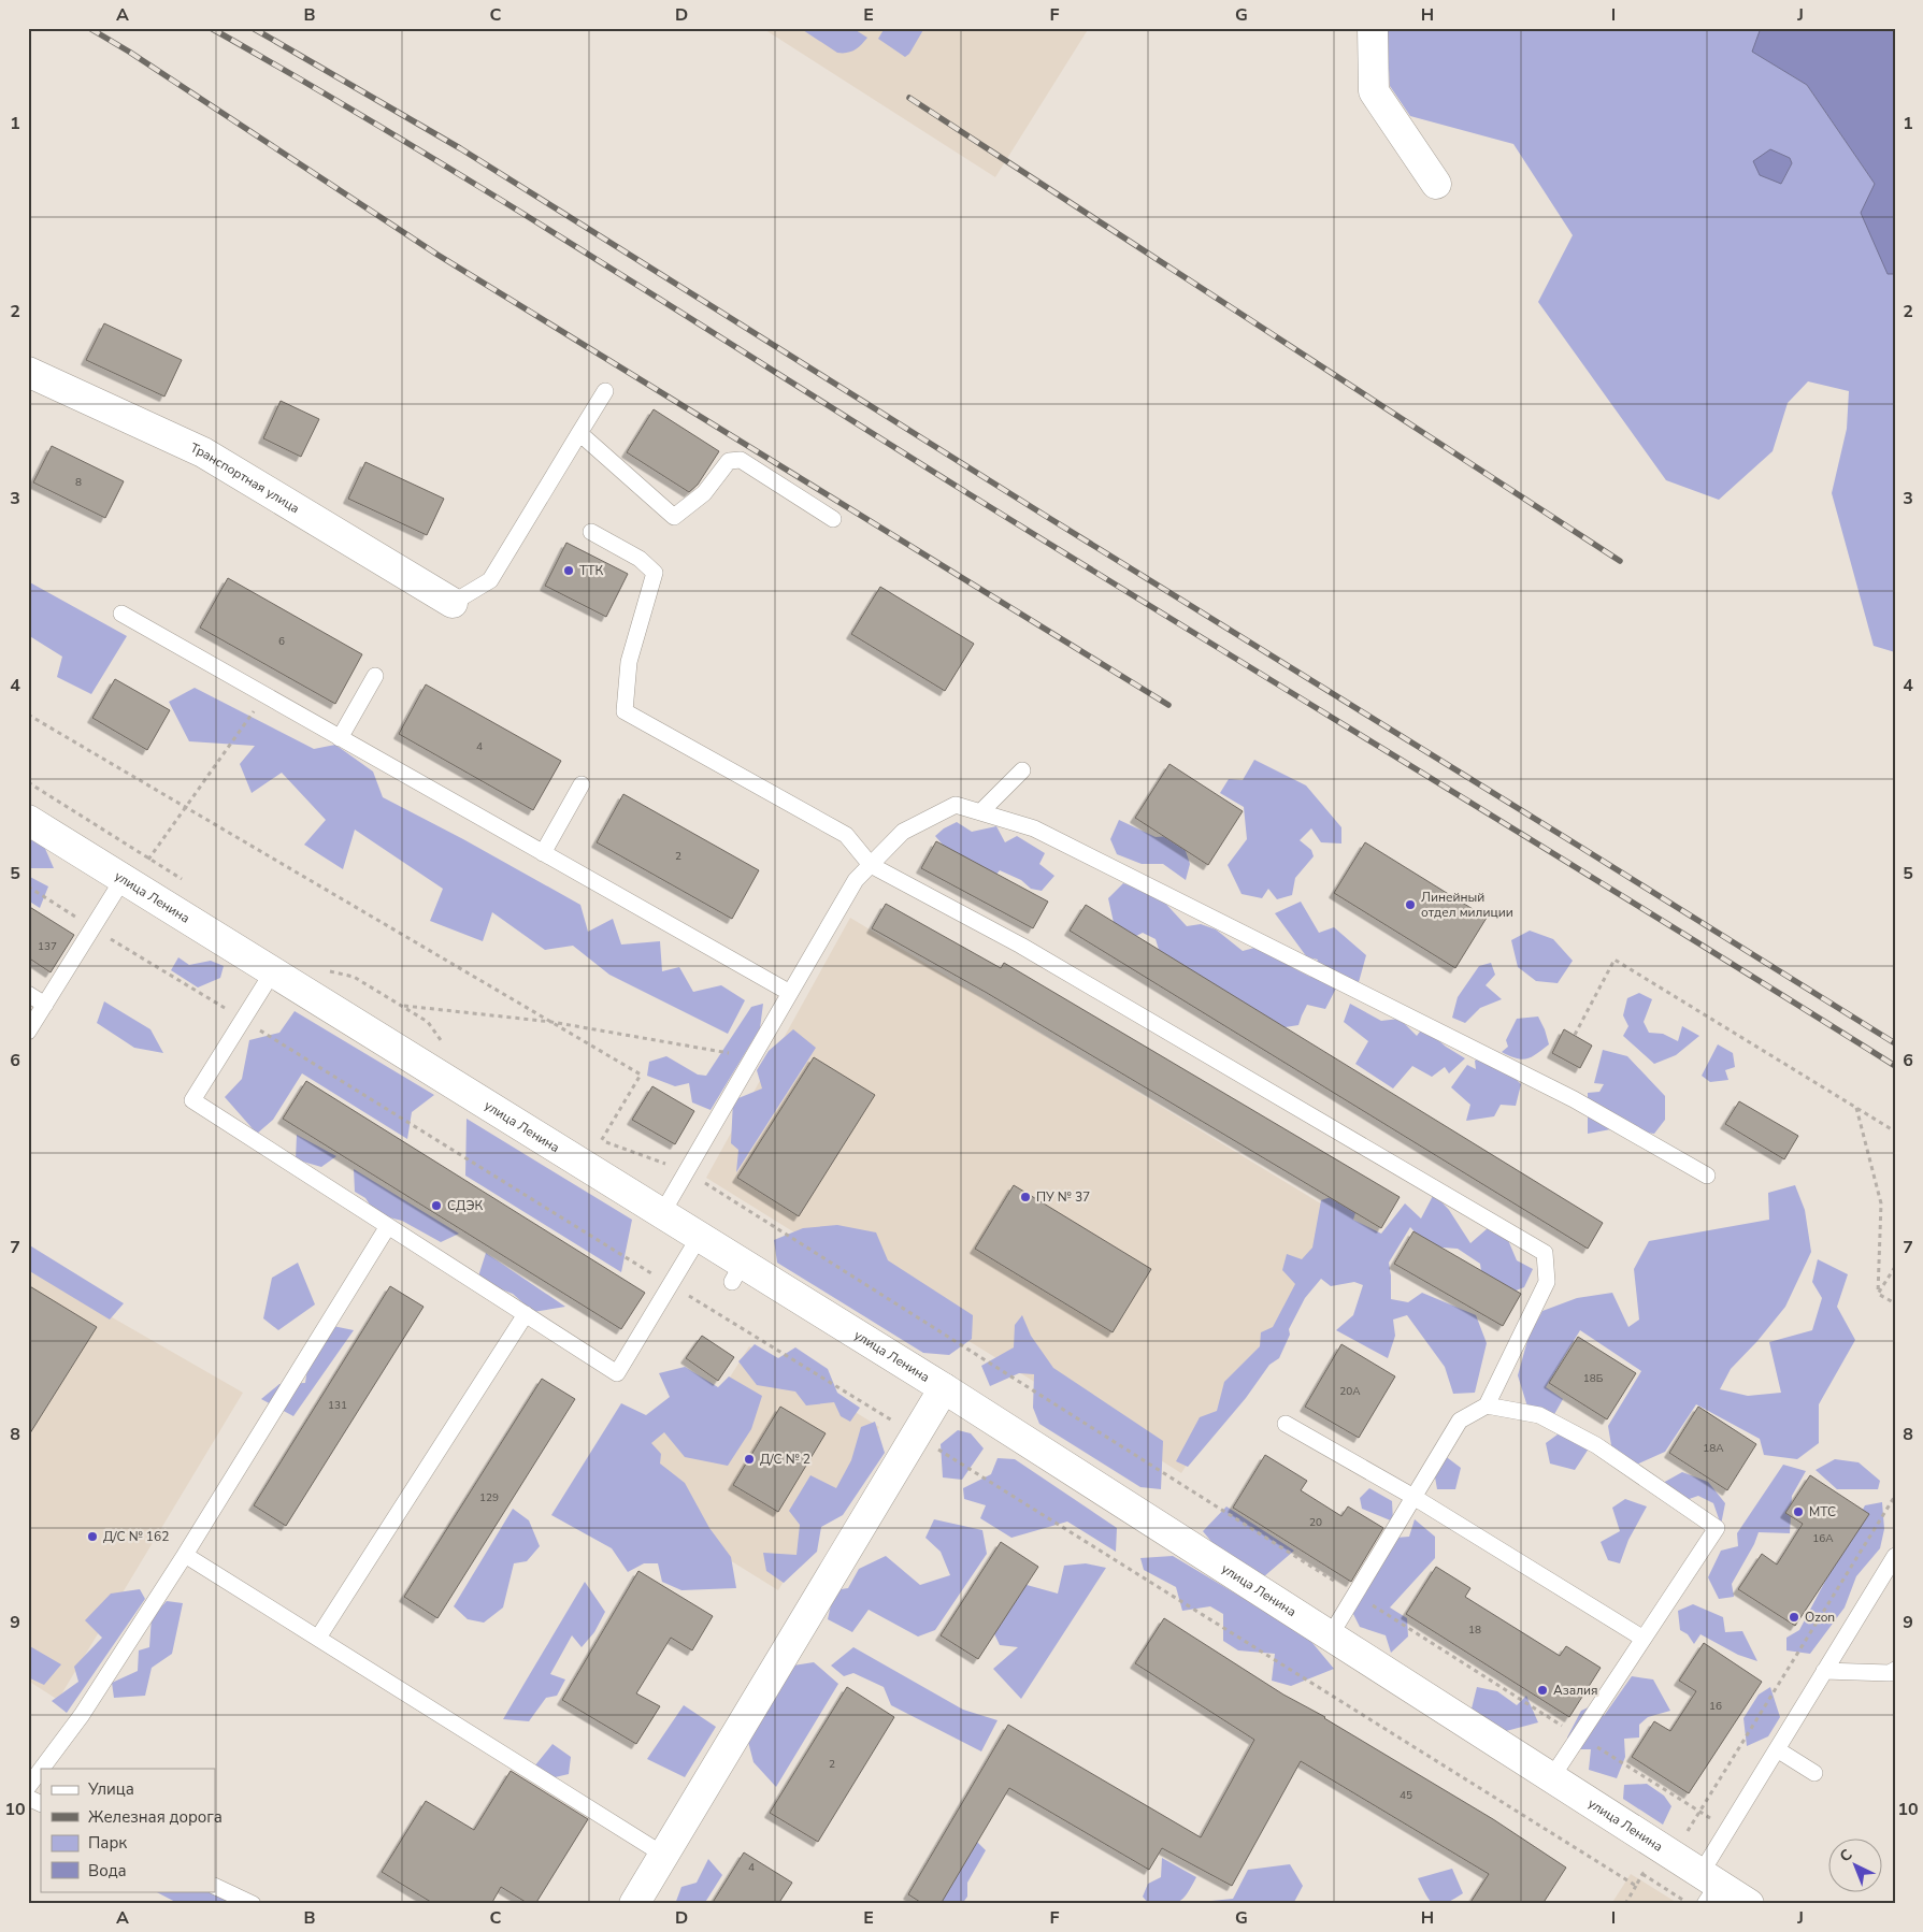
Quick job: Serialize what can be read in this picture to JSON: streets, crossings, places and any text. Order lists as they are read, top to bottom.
{
  "streets": {
    "main road": ["Транспортная улица", "улица Ленина"]
  },
  "places": [
    "ТТК",
    "Линейный отдел милиции",
    "ПУ № 37",
    "СДЭК",
    "Д/С № 2",
    "МТС",
    "Д/С № 162",
    "Ozon",
    "Азалия"
  ],
  "house_numbers": [
    "8",
    "6",
    "4",
    "2",
    "137",
    "18Б",
    "20А",
    "131",
    "18А",
    "129",
    "20",
    "16А",
    "18",
    "16",
    "2",
    "45",
    "4"
  ],
  "legend": [
    "Улица",
    "Железная дорога",
    "Парк",
    "Вода"
  ],
  "north": "top left",
  "grid": {
    "columns": [
      "A",
      "B",
      "C",
      "D",
      "E",
      "F",
      "G",
      "H",
      "I",
      "J"
    ],
    "rows": [
      "1",
      "2",
      "3",
      "4",
      "5",
      "6",
      "7",
      "8",
      "9",
      "10"
    ]
  }
}
